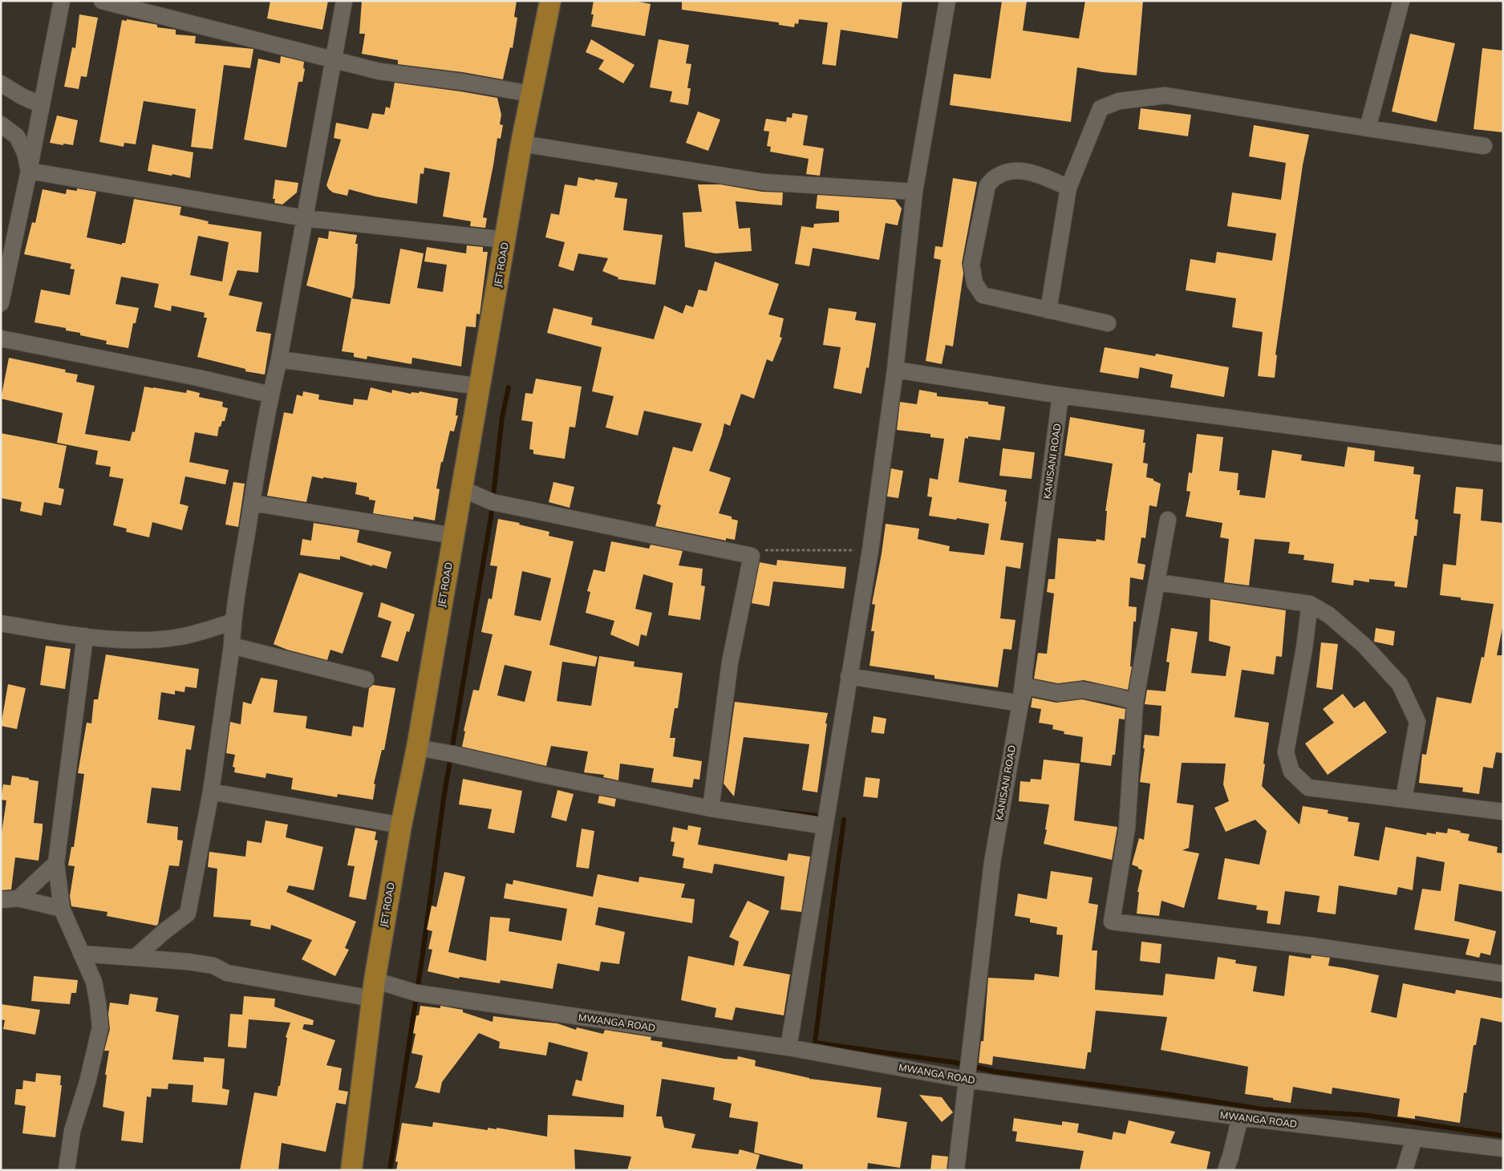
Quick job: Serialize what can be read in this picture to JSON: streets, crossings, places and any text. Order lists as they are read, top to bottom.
{
  "streets": {
    "main road": ["JET ROAD"],
    "street": ["KANISANI ROAD", "MWANGA ROAD"]
  },
  "crossings": [
    ["JET ROAD", "MWANGA ROAD"],
    ["KANISANI ROAD", "MWANGA ROAD"]
  ]
}
